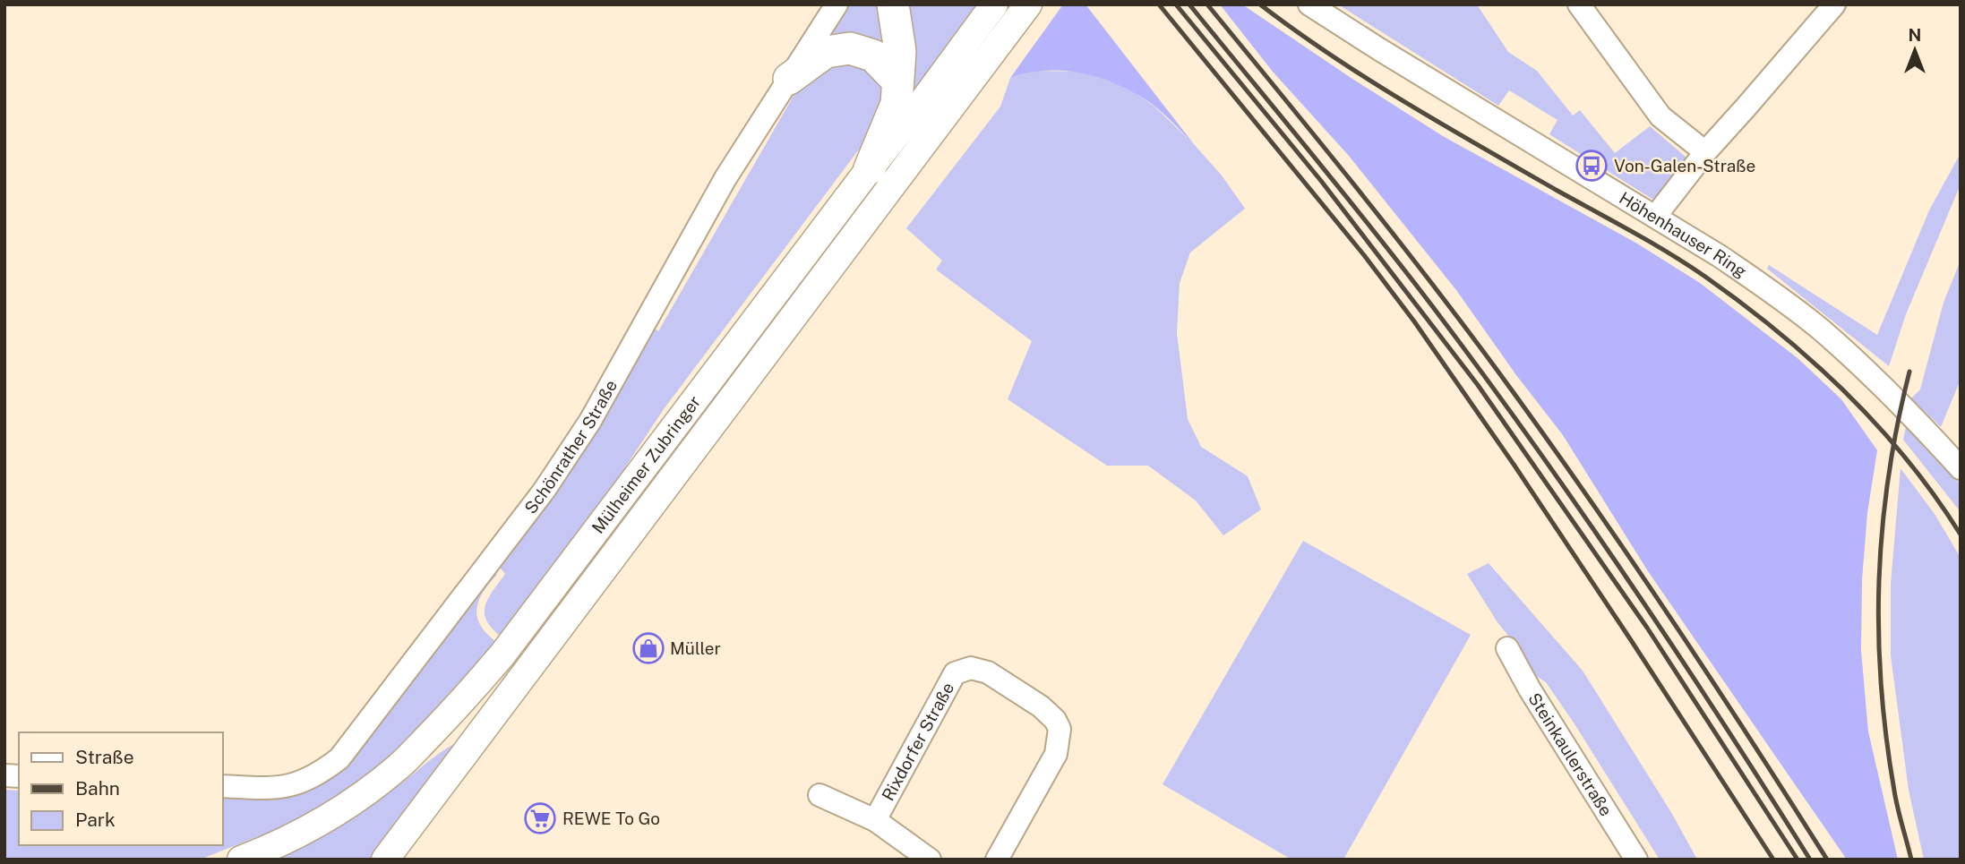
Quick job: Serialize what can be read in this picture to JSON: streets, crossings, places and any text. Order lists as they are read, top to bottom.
{
  "streets": {
    "main road": ["Mülheimer Zubringer"],
    "street": [
      "Höhenhauser Ring",
      "Schönrather Straße",
      "Rixdorfer Straße",
      "Steinkaulerstraße"
    ]
  },
  "places": {
    "bus stop": ["Von-Galen-Straße"],
    "shop": ["Müller"],
    "supermarket": ["REWE To Go"]
  },
  "legend": ["Straße", "Bahn", "Park"],
  "north": "top"
}
